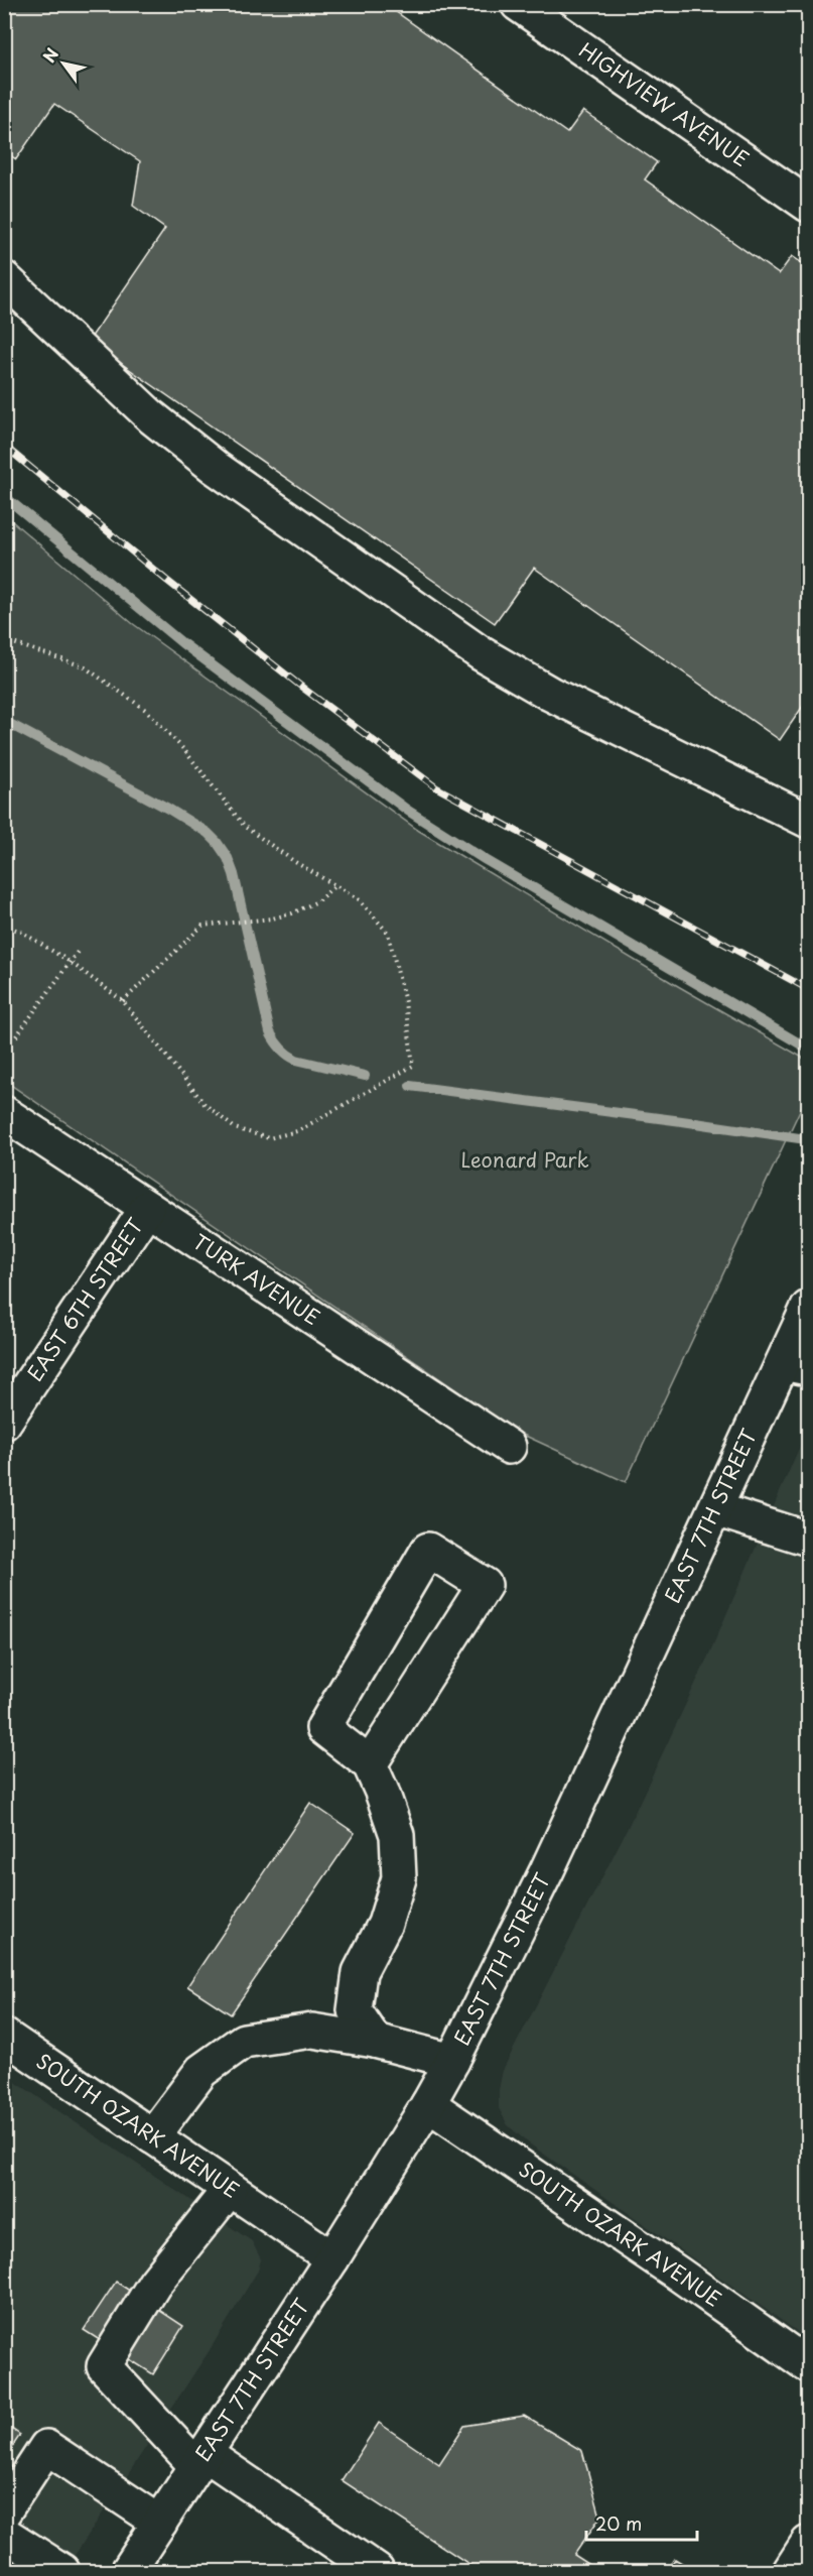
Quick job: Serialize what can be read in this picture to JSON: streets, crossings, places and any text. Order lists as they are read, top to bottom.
{
  "streets": {
    "street": [
      "HIGHVIEW AVENUE",
      "TURK AVENUE",
      "EAST 6TH STREET",
      "EAST 7TH STREET",
      "SOUTH OZARK AVENUE"
    ]
  },
  "crossings": [
    ["TURK AVENUE", "EAST 6TH STREET"],
    ["EAST 7TH STREET", "SOUTH OZARK AVENUE"]
  ],
  "parks": ["Leonard Park"],
  "scale_bar": "20 m",
  "north": "top left"
}
